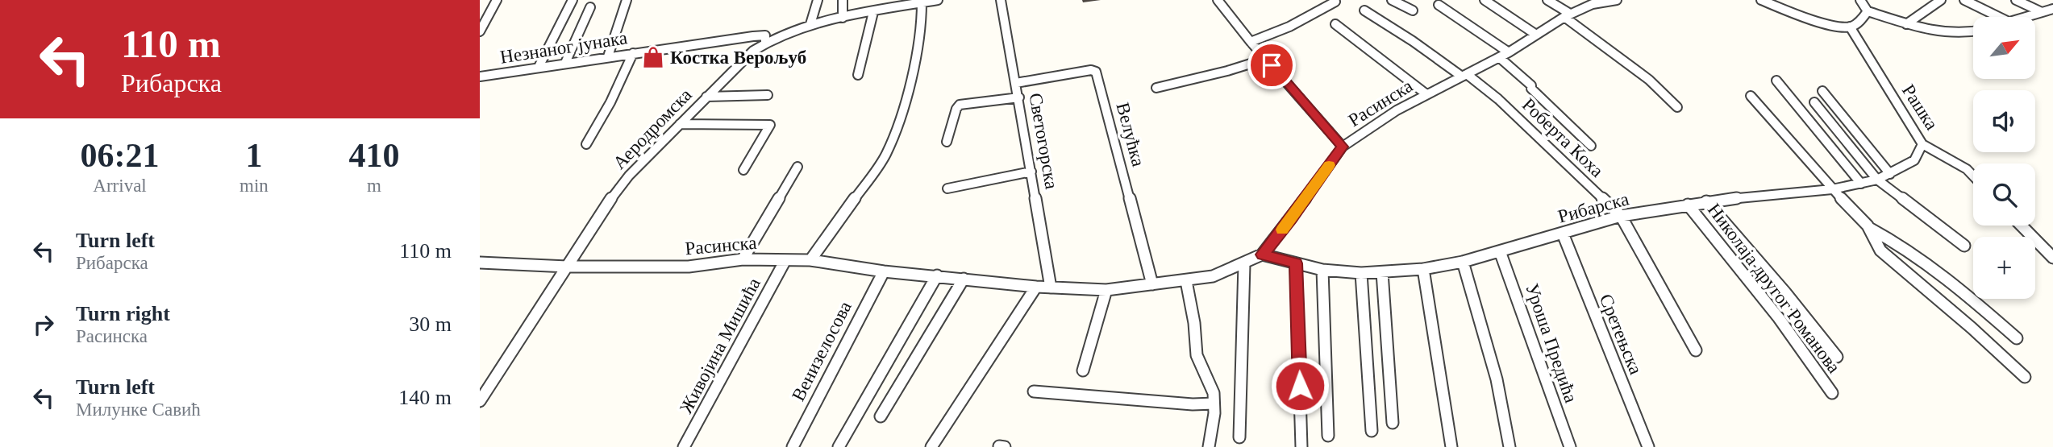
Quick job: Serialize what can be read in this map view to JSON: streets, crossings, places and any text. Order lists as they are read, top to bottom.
{
  "streets": {
    "street": [
      "Незнаног јунака",
      "Расинска",
      "Рашка",
      "Аеродромска",
      "Велућка",
      "Роберта Коха",
      "Светогорска",
      "Рибарска",
      "Николаја другог Романова",
      "Сретењска",
      "Уроша Предића",
      "Живојина Мишића",
      "Венизелосова"
    ]
  },
  "crossings": [
    ["Незнаног јунака", "Аеродромска"],
    ["Расинска", "Аеродромска"],
    ["Расинска", "Велућка"],
    ["Расинска", "Роберта Коха"],
    ["Расинска", "Светогорска"],
    ["Расинска", "Рибарска"],
    ["Расинска", "Живојина Мишића"],
    ["Расинска", "Венизелосова"],
    ["Рашка", "Рибарска"],
    ["Велућка", "Светогорска"],
    ["Роберта Коха", "Рибарска"],
    ["Рибарска", "Николаја другог Романова"],
    ["Рибарска", "Сретењска"],
    ["Рибарска", "Уроша Предића"]
  ],
  "places": {
    "shop": ["Костка Верољуб"]
  },
  "north": "top right",
  "page": {
    "turn": ["110 m", "Рибарска"],
    "map_buttons": "+",
    "eta": [
      "06:21",
      "Arrival",
      "1",
      "min",
      "410",
      "m"
    ],
    "list": [
      {
        "name": "Turn left",
        "note": "Рибарска",
        "value": "110 m"
      },
      {
        "name": "Turn right",
        "note": "Расинска",
        "value": "30 m"
      },
      {
        "name": "Turn left",
        "note": "Милунке Савић",
        "value": "140 m"
      }
    ]
  }
}
